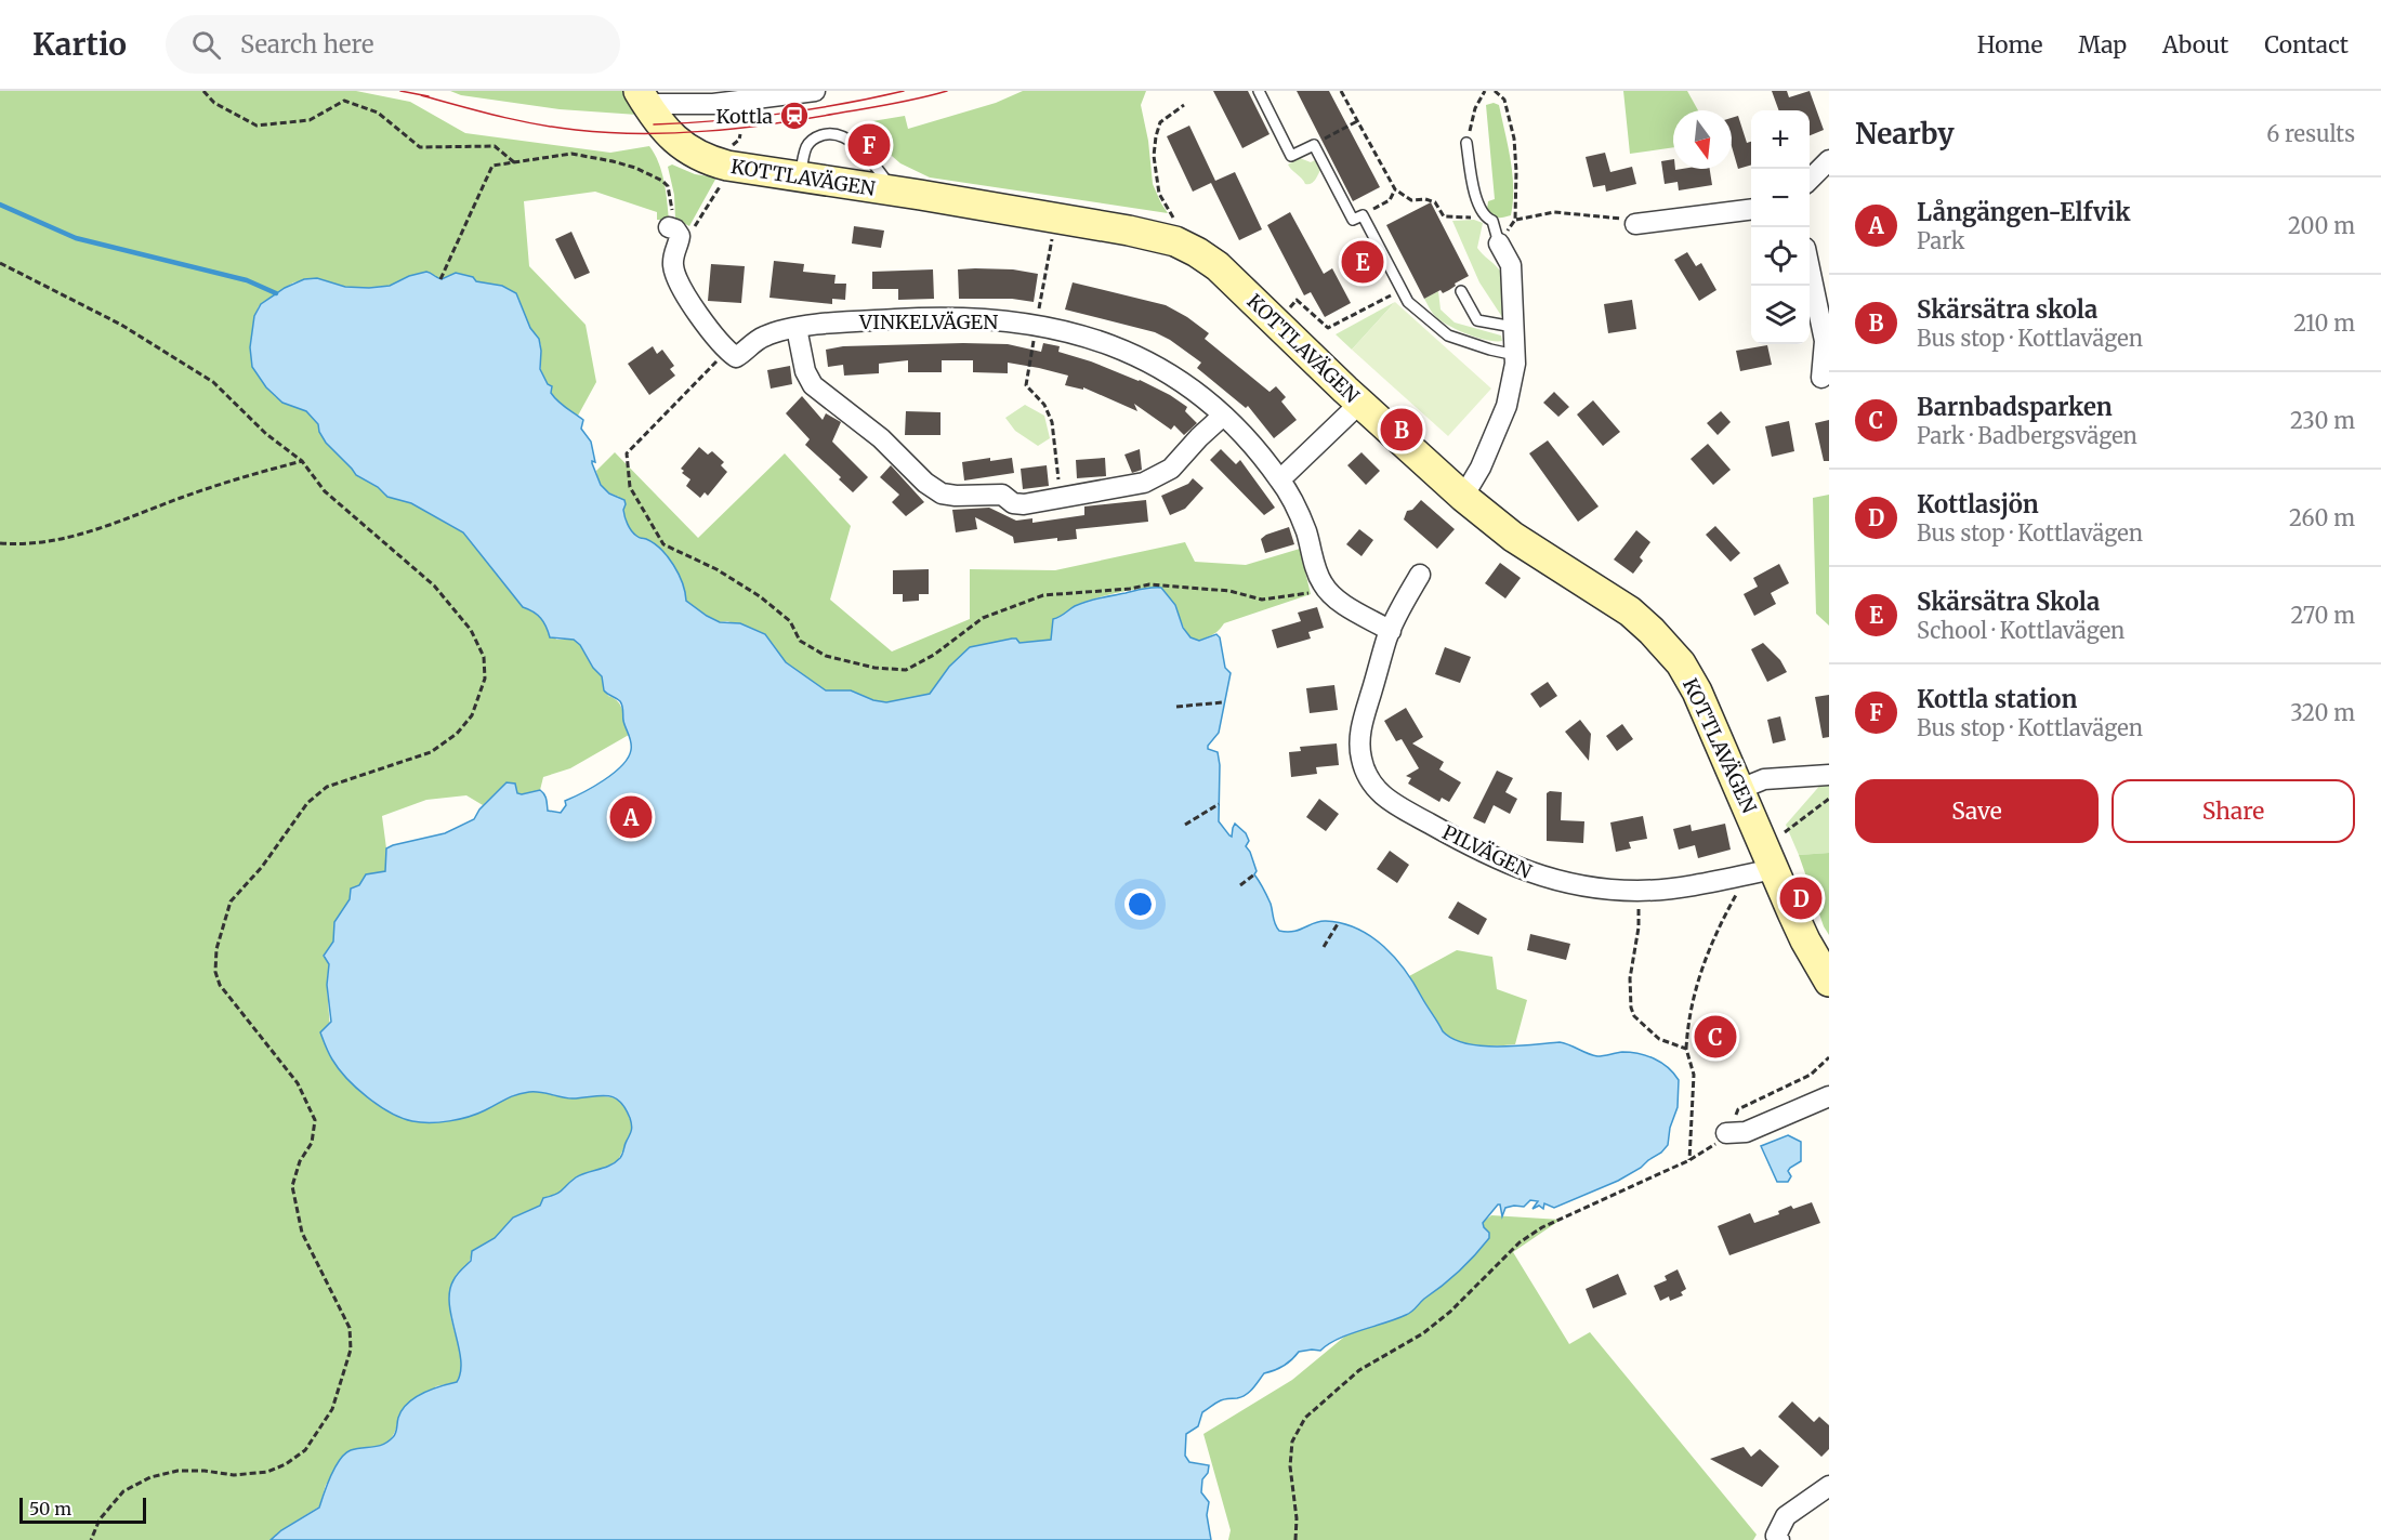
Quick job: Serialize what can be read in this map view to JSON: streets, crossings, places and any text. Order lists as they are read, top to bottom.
{
  "streets": {
    "street": ["KOTTLAVÄGEN", "VINKELVÄGEN", "PILVÄGEN"]
  },
  "crossings": [
    ["KOTTLAVÄGEN", "PILVÄGEN"]
  ],
  "places": {
    "station": ["Kottla"]
  },
  "scale_bar": "50 m",
  "north": "bottom",
  "page": {
    "header": "Kartio",
    "search": "Search here",
    "nav": [
      "Home",
      "Map",
      "About",
      "Contact"
    ],
    "heading": ["Nearby", "6 results"],
    "map_buttons": ["+", "−"],
    "pins": [
      "F",
      "E",
      "B",
      "A",
      "D",
      "C"
    ],
    "list": [
      {
        "mark": "A",
        "name": "Långängen-Elfvik",
        "note": "Park",
        "value": "200 m"
      },
      {
        "mark": "B",
        "name": "Skärsätra skola",
        "note": "Bus stop · Kottlavägen",
        "value": "210 m"
      },
      {
        "mark": "C",
        "name": "Barnbadsparken",
        "note": "Park · Badbergsvägen",
        "value": "230 m"
      },
      {
        "mark": "D",
        "name": "Kottlasjön",
        "note": "Bus stop · Kottlavägen",
        "value": "260 m"
      },
      {
        "mark": "E",
        "name": "Skärsätra Skola",
        "note": "School · Kottlavägen",
        "value": "270 m"
      },
      {
        "mark": "F",
        "name": "Kottla station",
        "note": "Bus stop · Kottlavägen",
        "value": "320 m"
      }
    ],
    "buttons": ["Save", "Share"],
    "scale": "50 m"
  }
}
